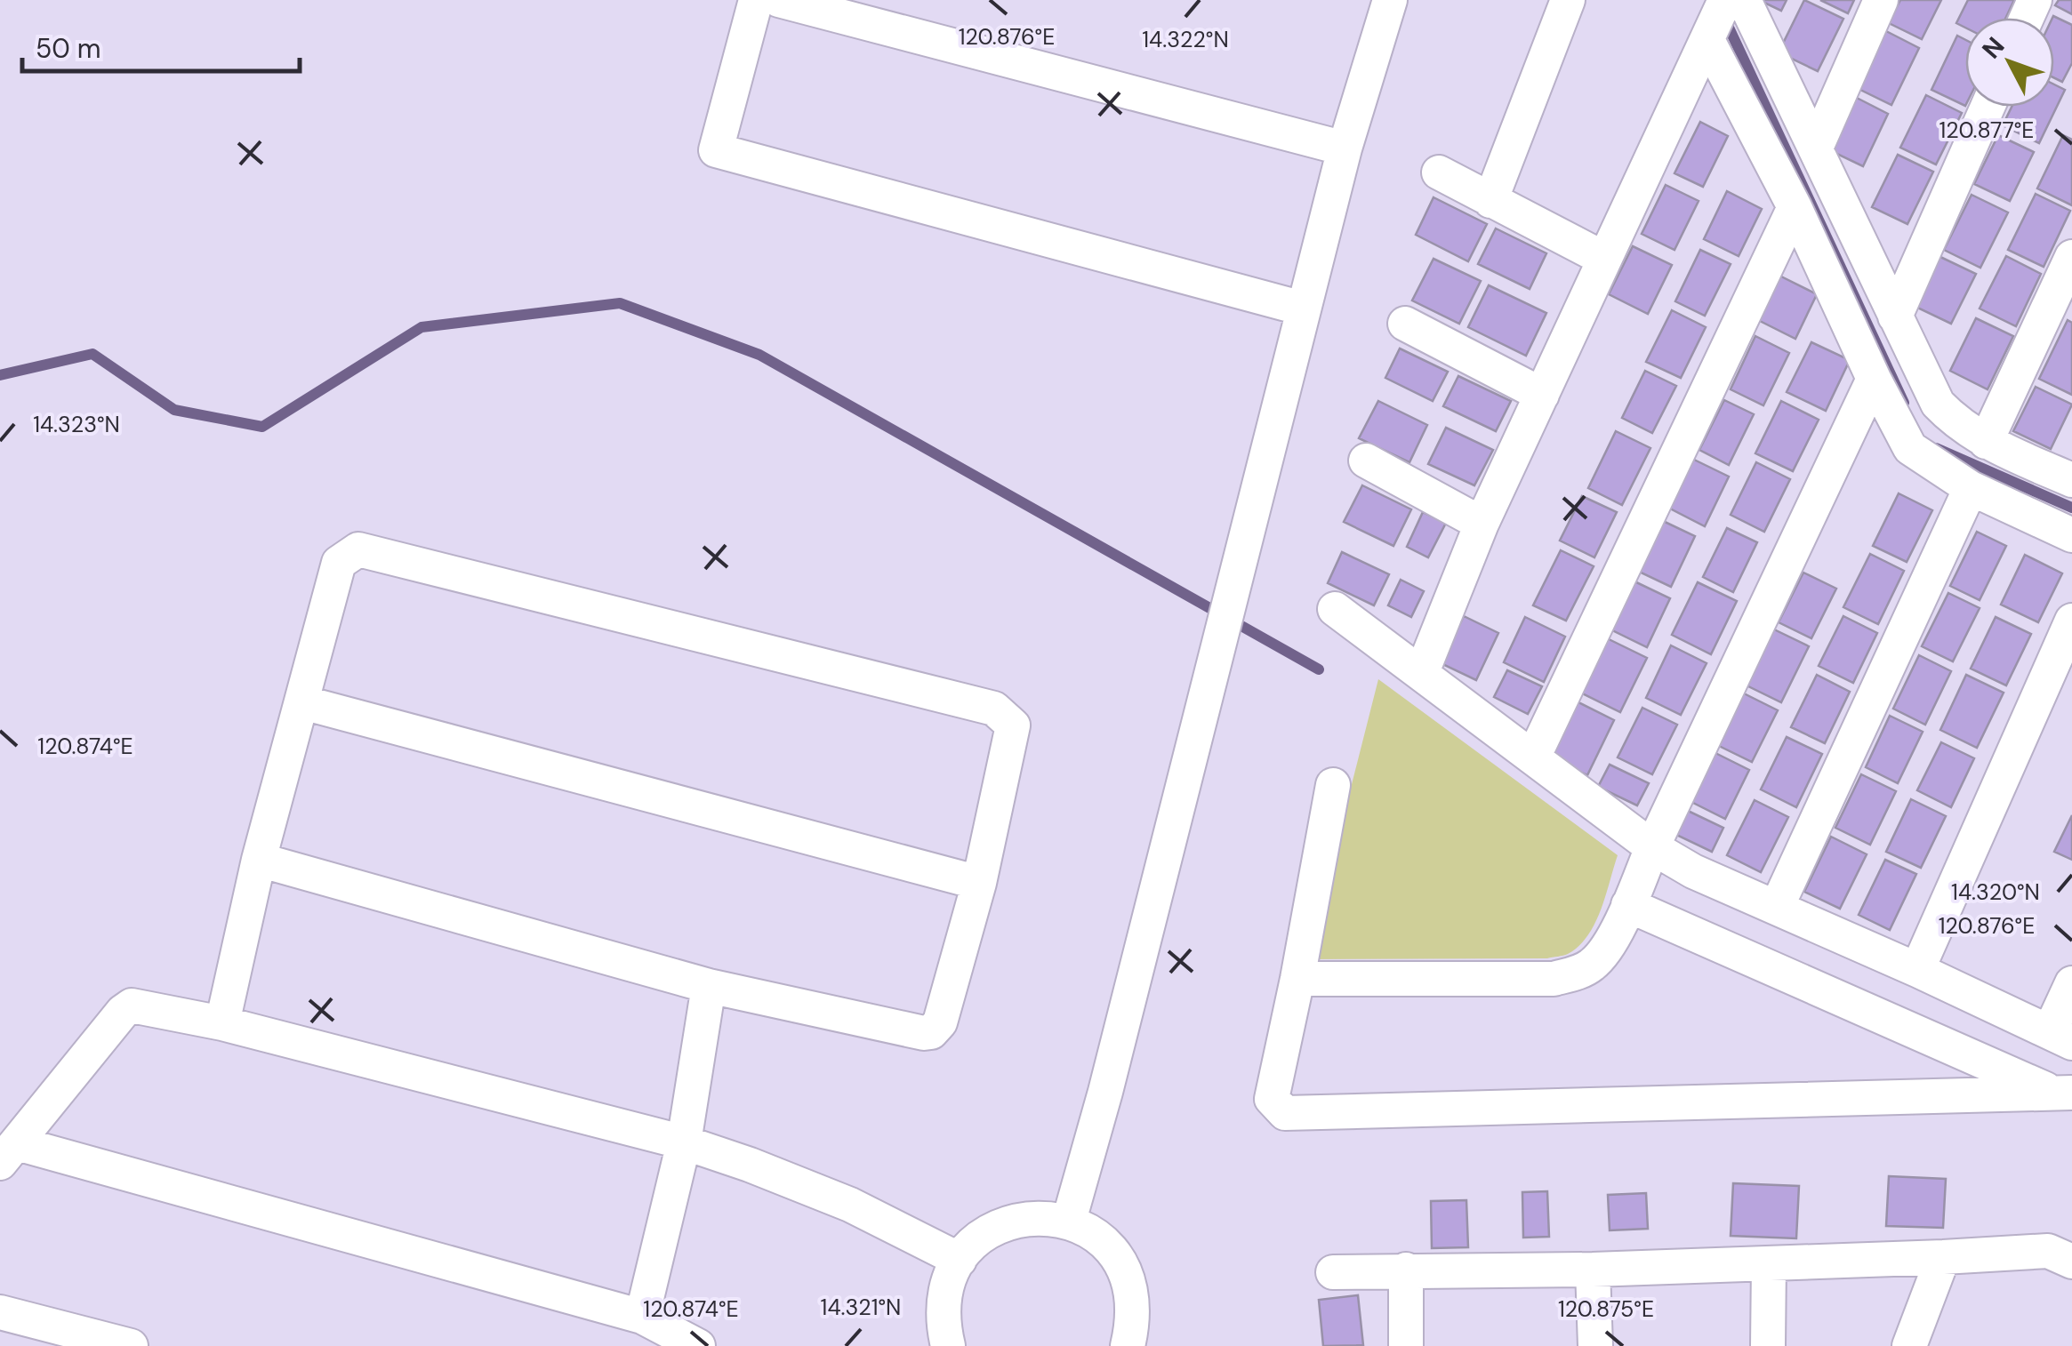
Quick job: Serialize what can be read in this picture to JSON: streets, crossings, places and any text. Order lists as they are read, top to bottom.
{
  "scale_bar": "50 m",
  "north": "top left",
  "coordinates": [
    "120.876°E",
    "14.322°N",
    "120.877°E",
    "14.323°N",
    "120.874°E",
    "14.320°N",
    "14.321°N",
    "120.875°E"
  ]
}
